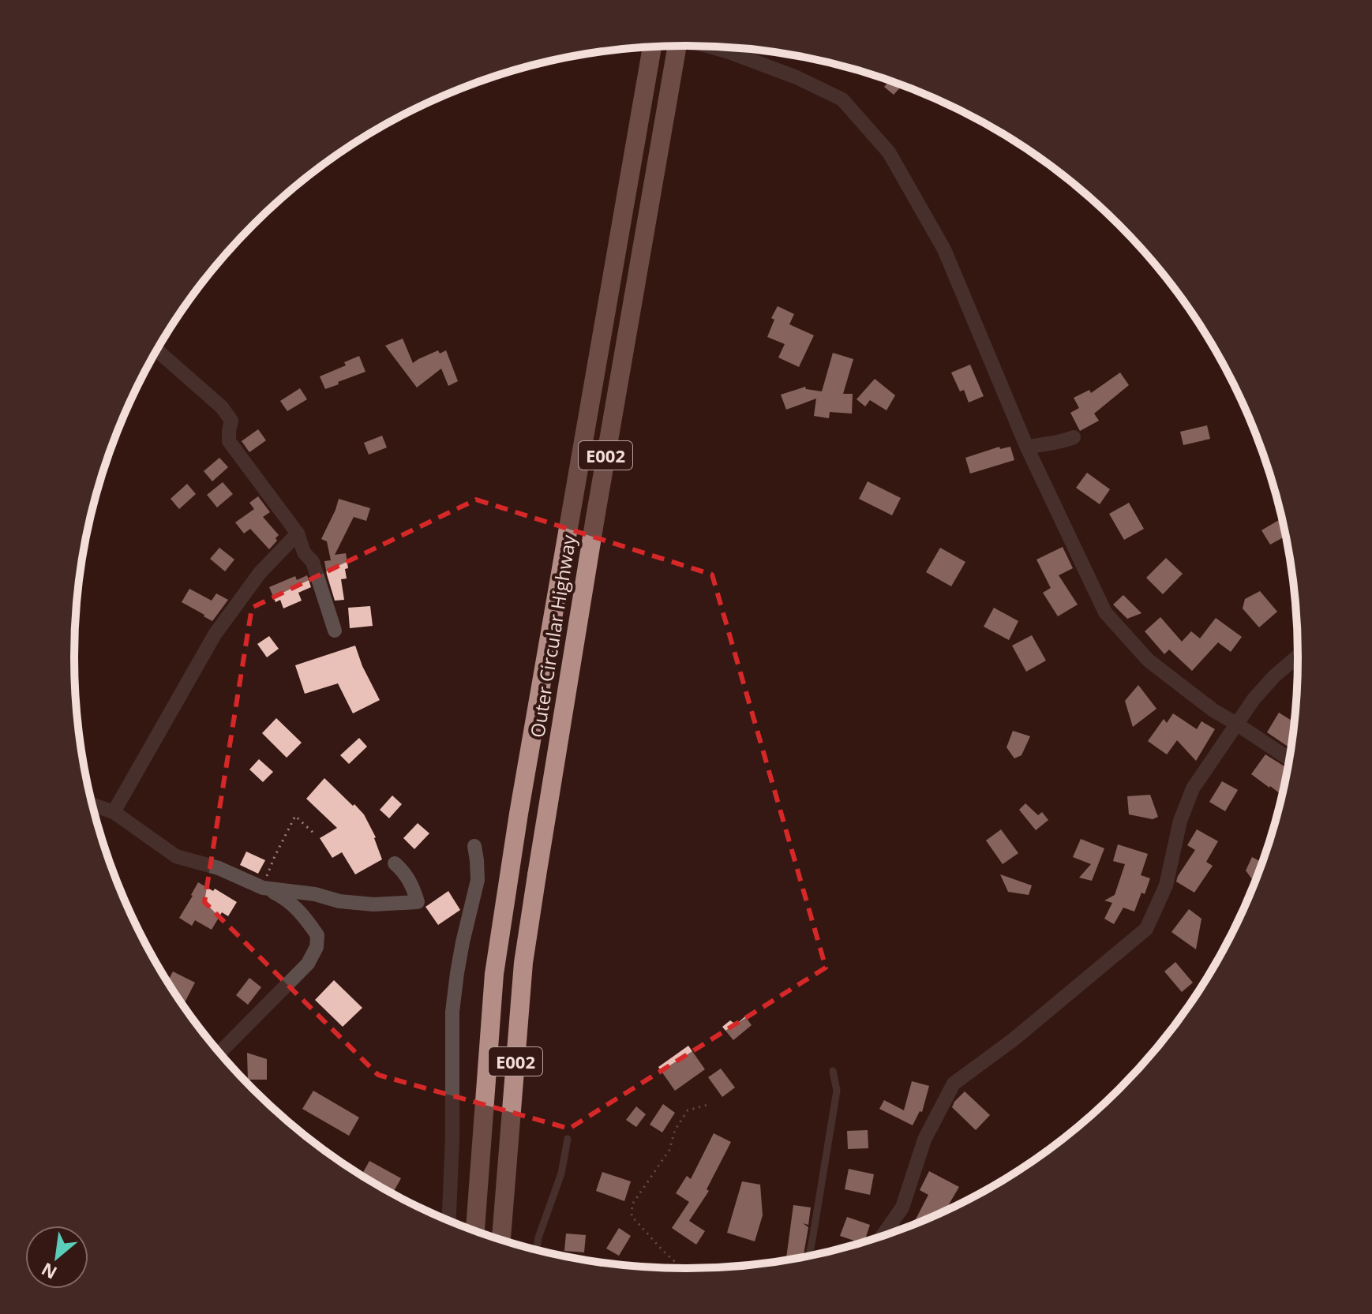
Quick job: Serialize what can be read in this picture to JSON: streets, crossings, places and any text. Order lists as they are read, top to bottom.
{
  "streets": {
    "highway": ["E002", "Outer Circular Highway"]
  },
  "north": "bottom left"
}
